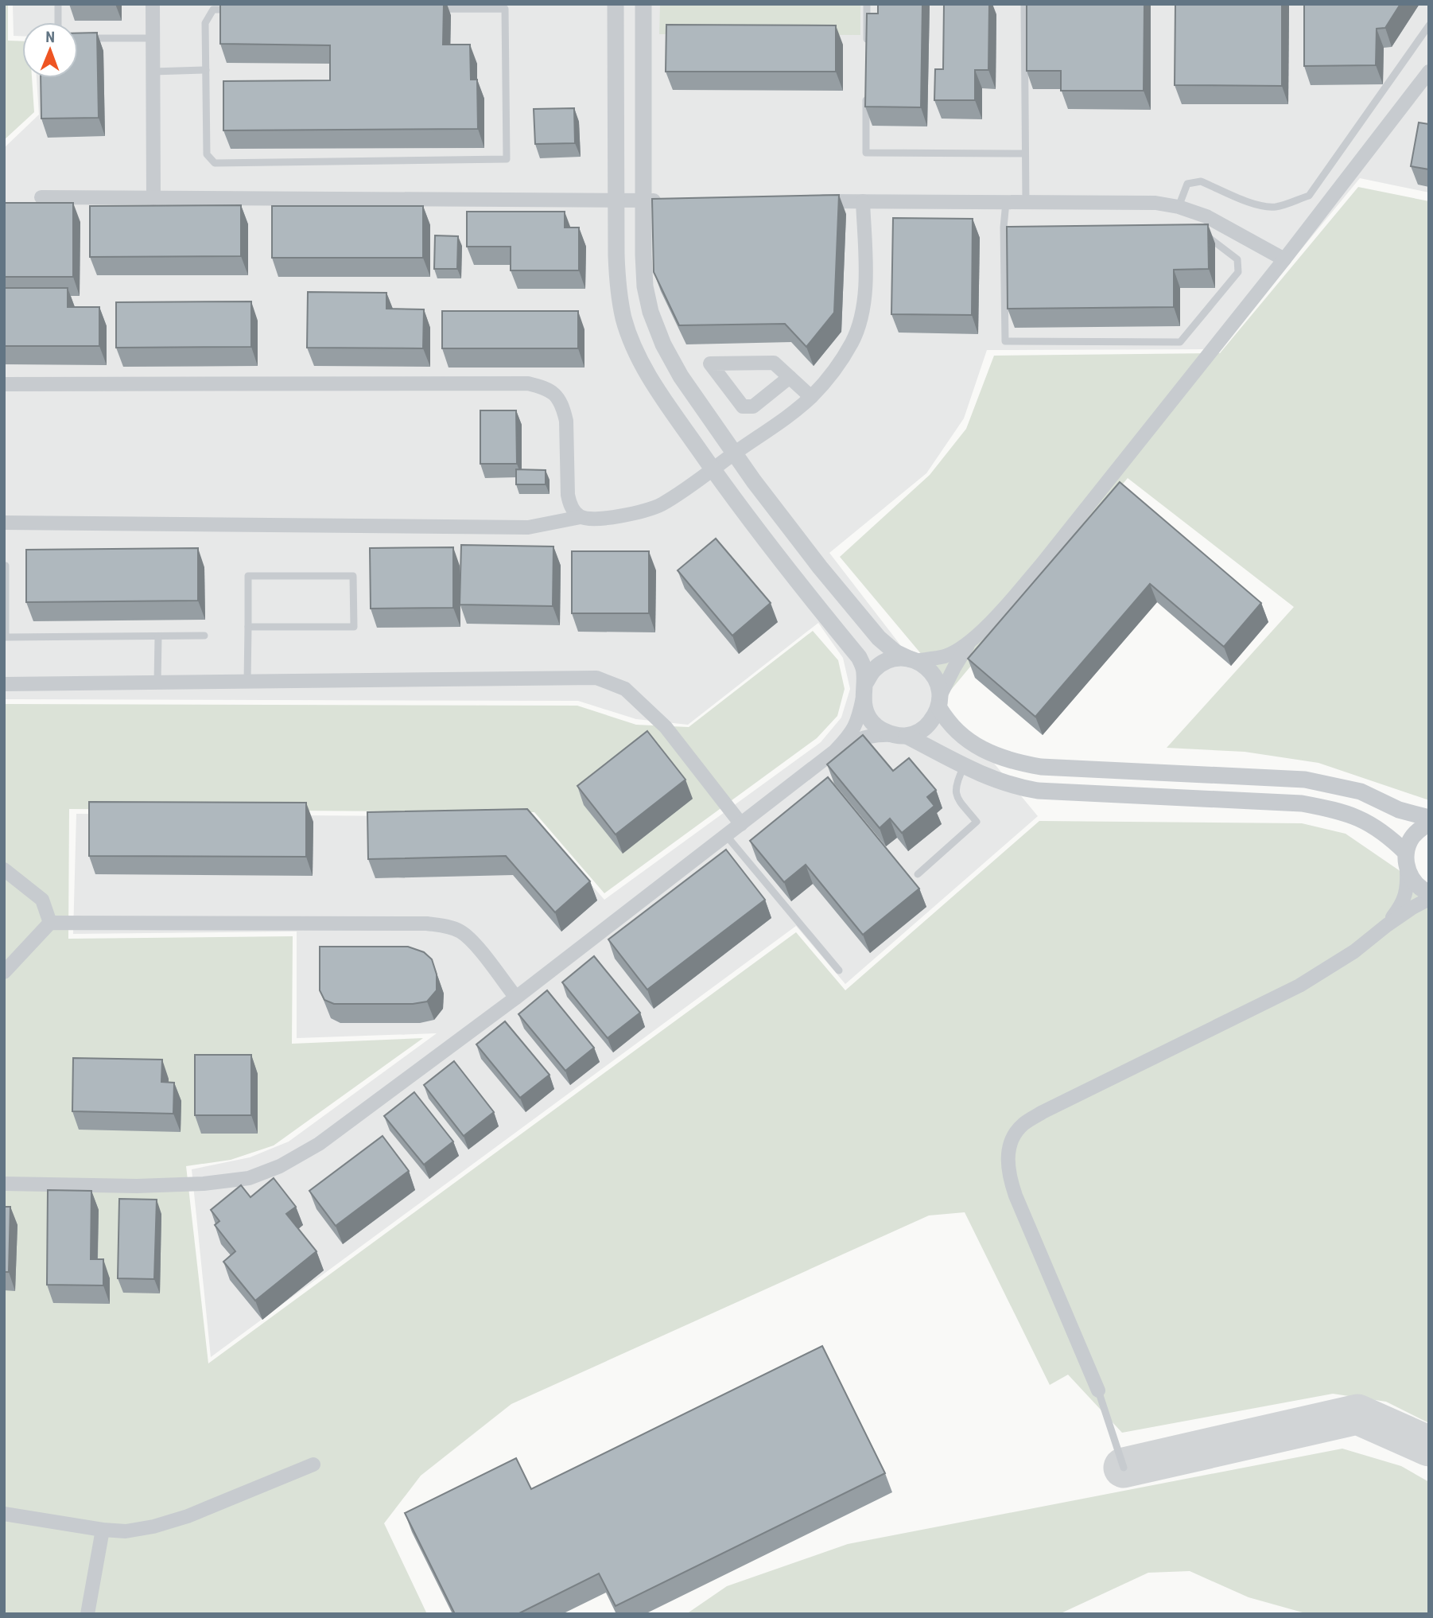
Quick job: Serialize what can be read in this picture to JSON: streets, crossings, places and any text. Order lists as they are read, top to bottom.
{
  "north": "top"
}
